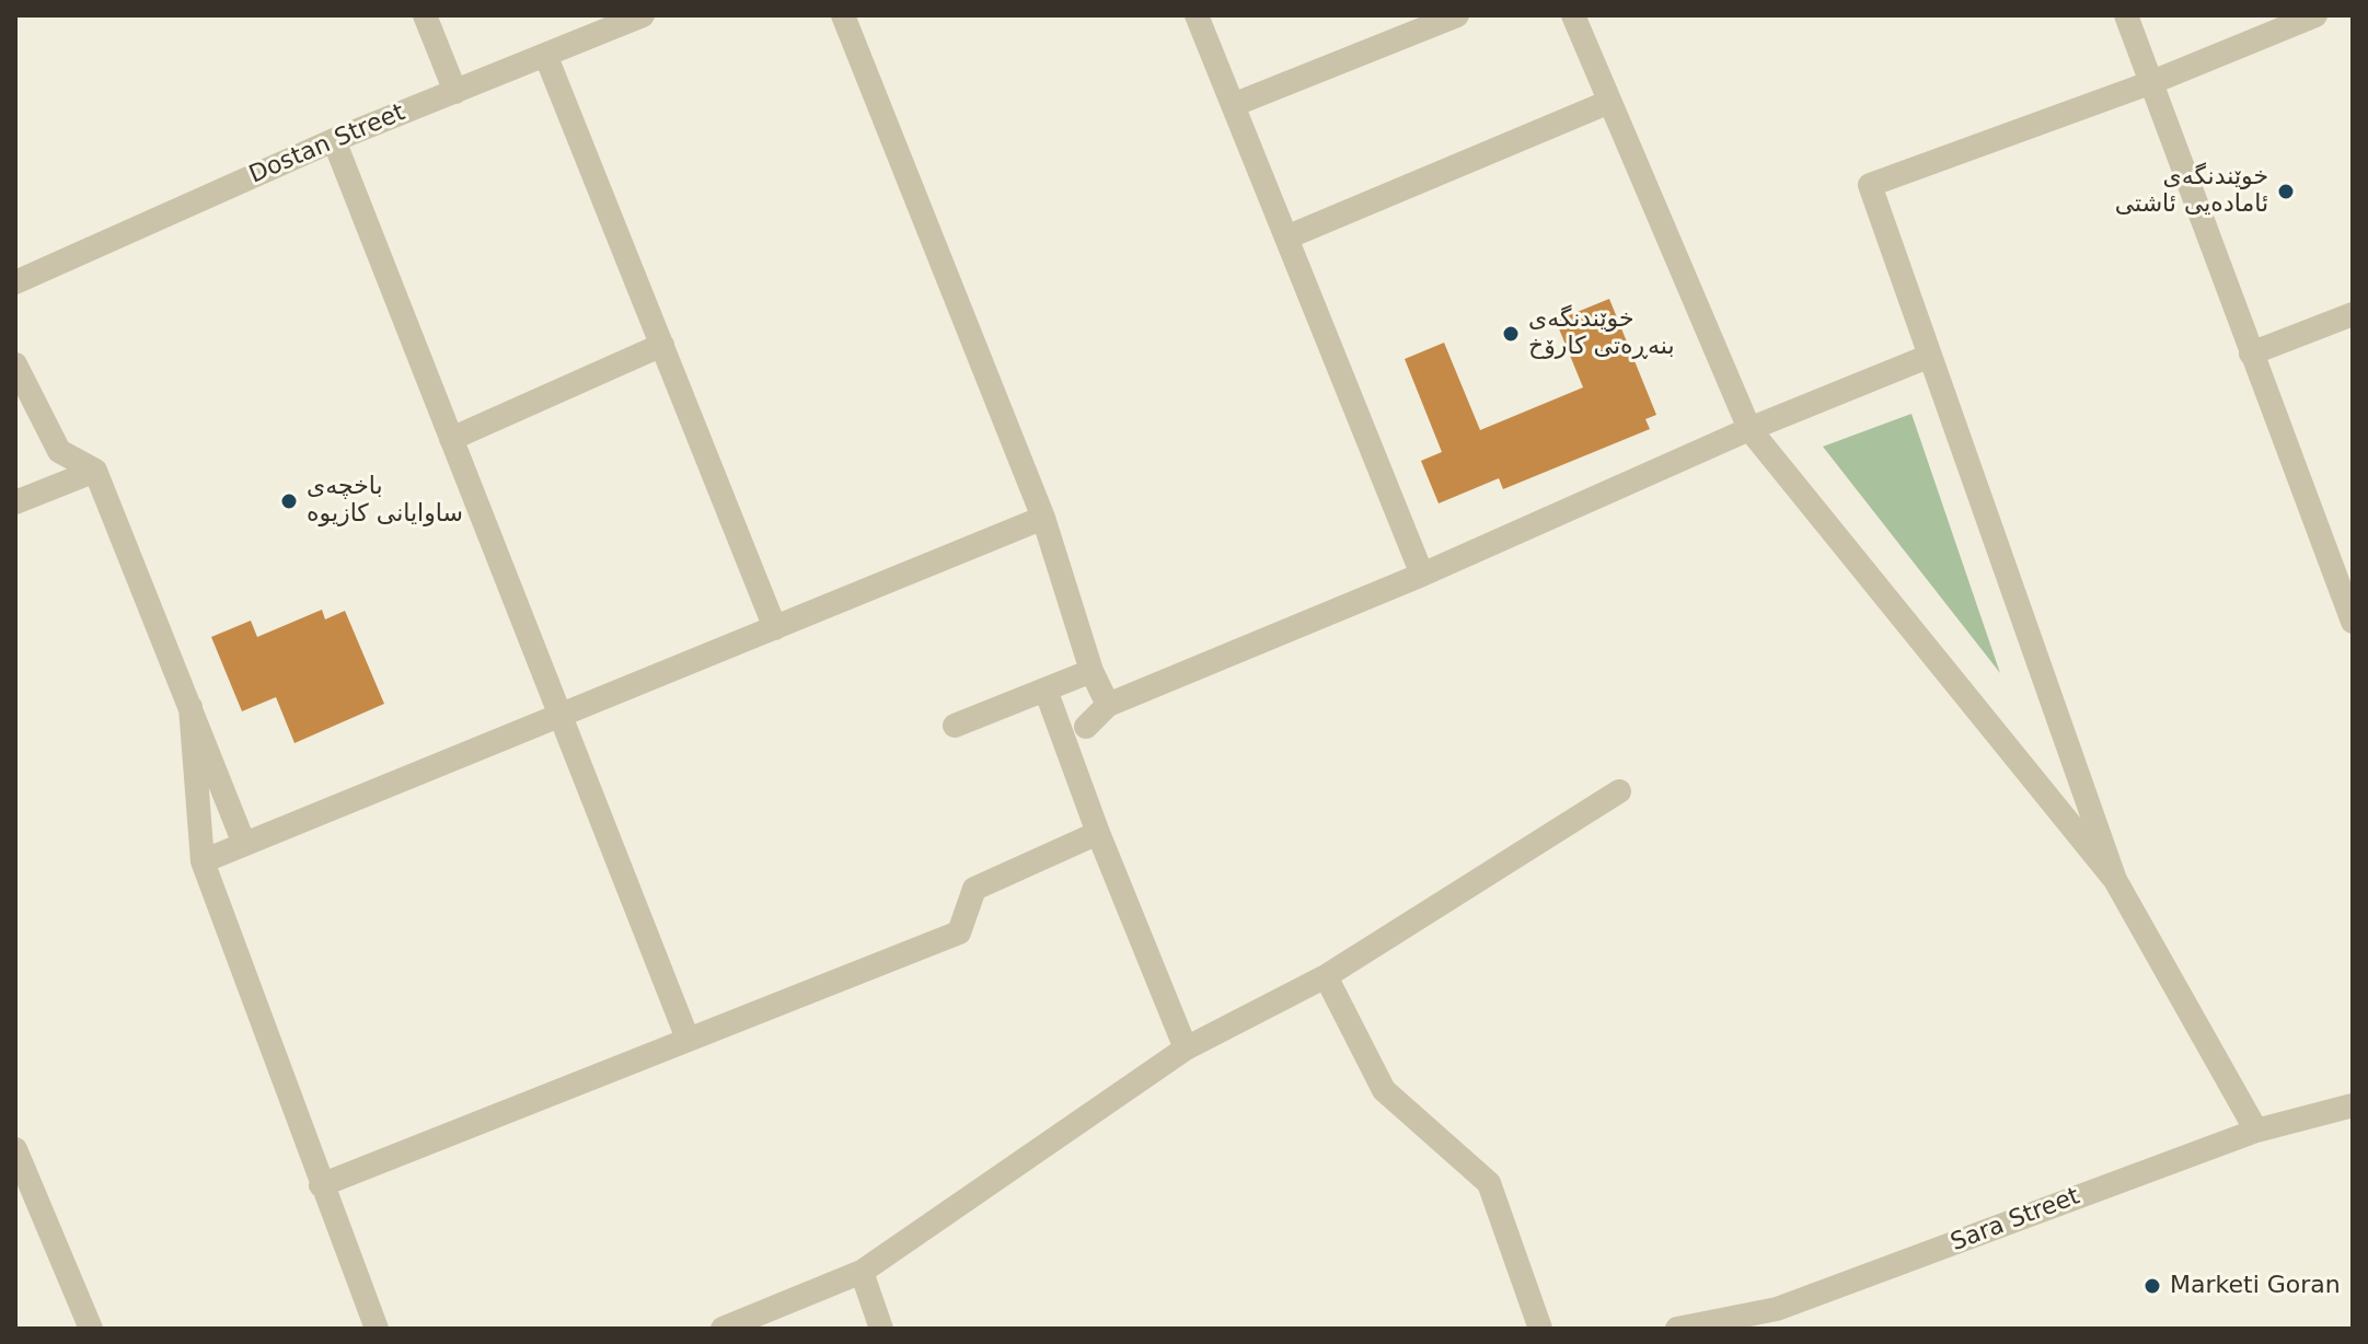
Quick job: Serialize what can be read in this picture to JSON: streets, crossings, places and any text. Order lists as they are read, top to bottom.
{
  "streets": {
    "street": ["Dostan Street", "Sara Street"]
  },
  "places": [
    "خوێندنگەی ئامادەیی ئاشتی",
    "خوێندنگەی بنەڕەتی کارۆخ",
    "باخچەی ساوایانی کازیوە",
    "Marketi Goran"
  ]
}
